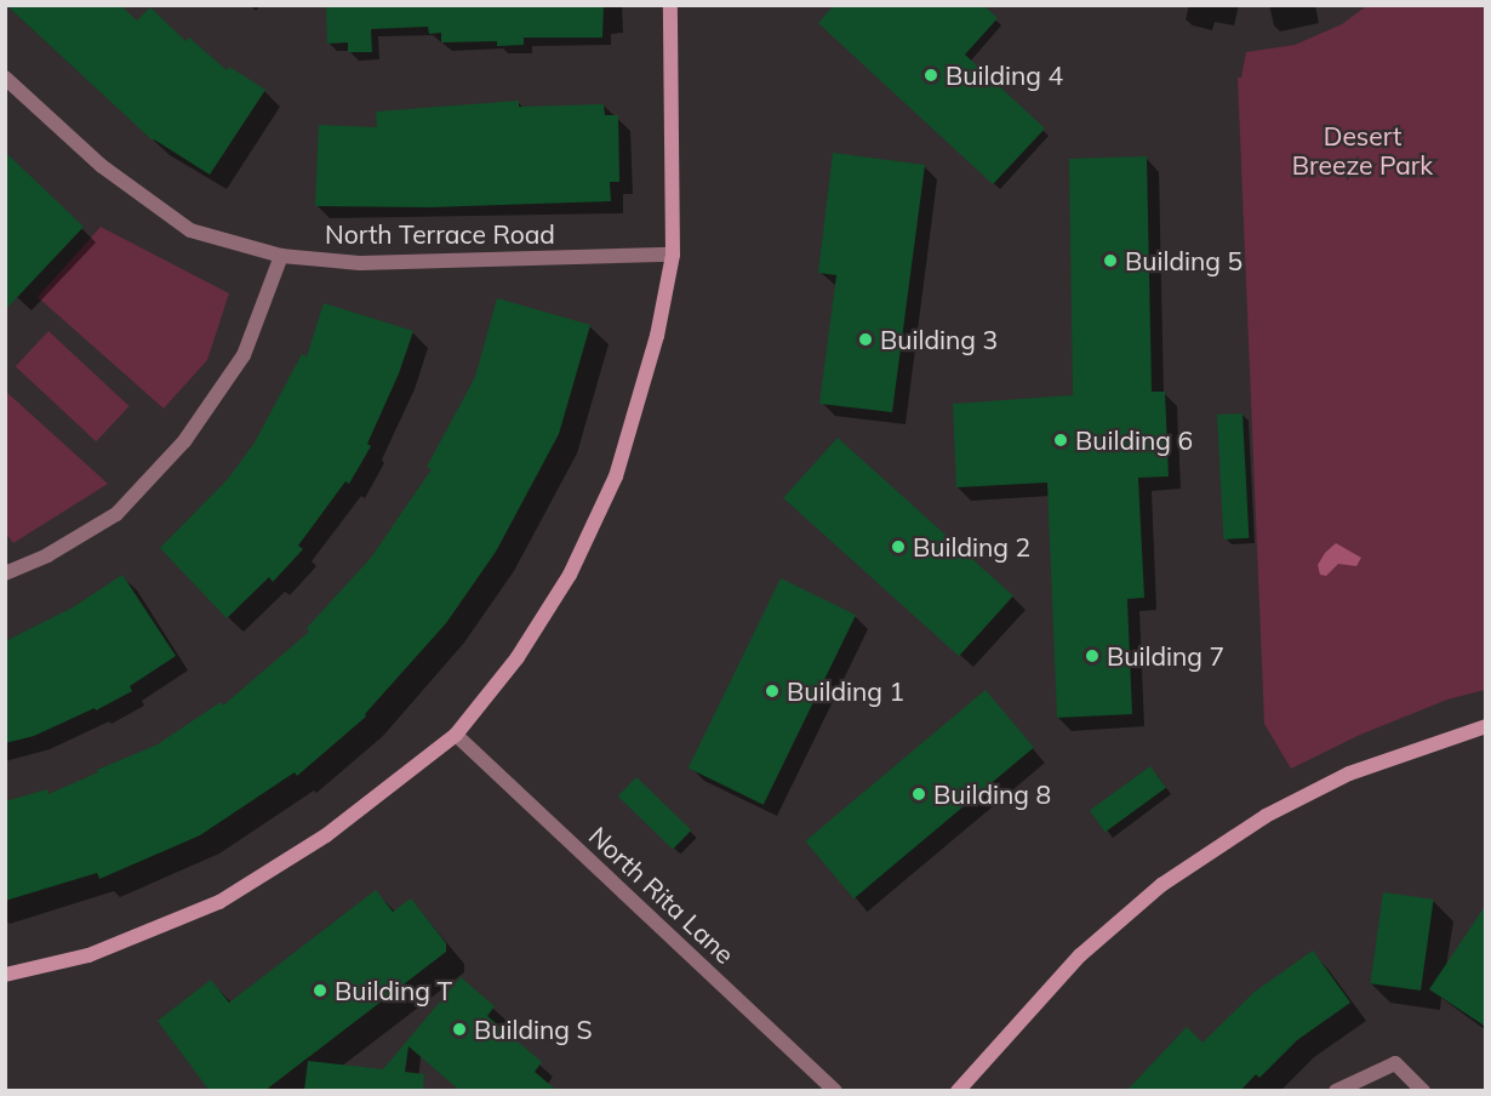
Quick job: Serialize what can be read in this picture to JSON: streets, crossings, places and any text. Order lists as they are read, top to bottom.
{
  "streets": {
    "street": ["North Terrace Road", "North Rita Lane"]
  },
  "parks": ["Desert Breeze Park"],
  "places": [
    "Building 4",
    "Building 5",
    "Building 3",
    "Building 6",
    "Building 2",
    "Building 7",
    "Building 1",
    "Building 8",
    "Building T",
    "Building S"
  ]
}
